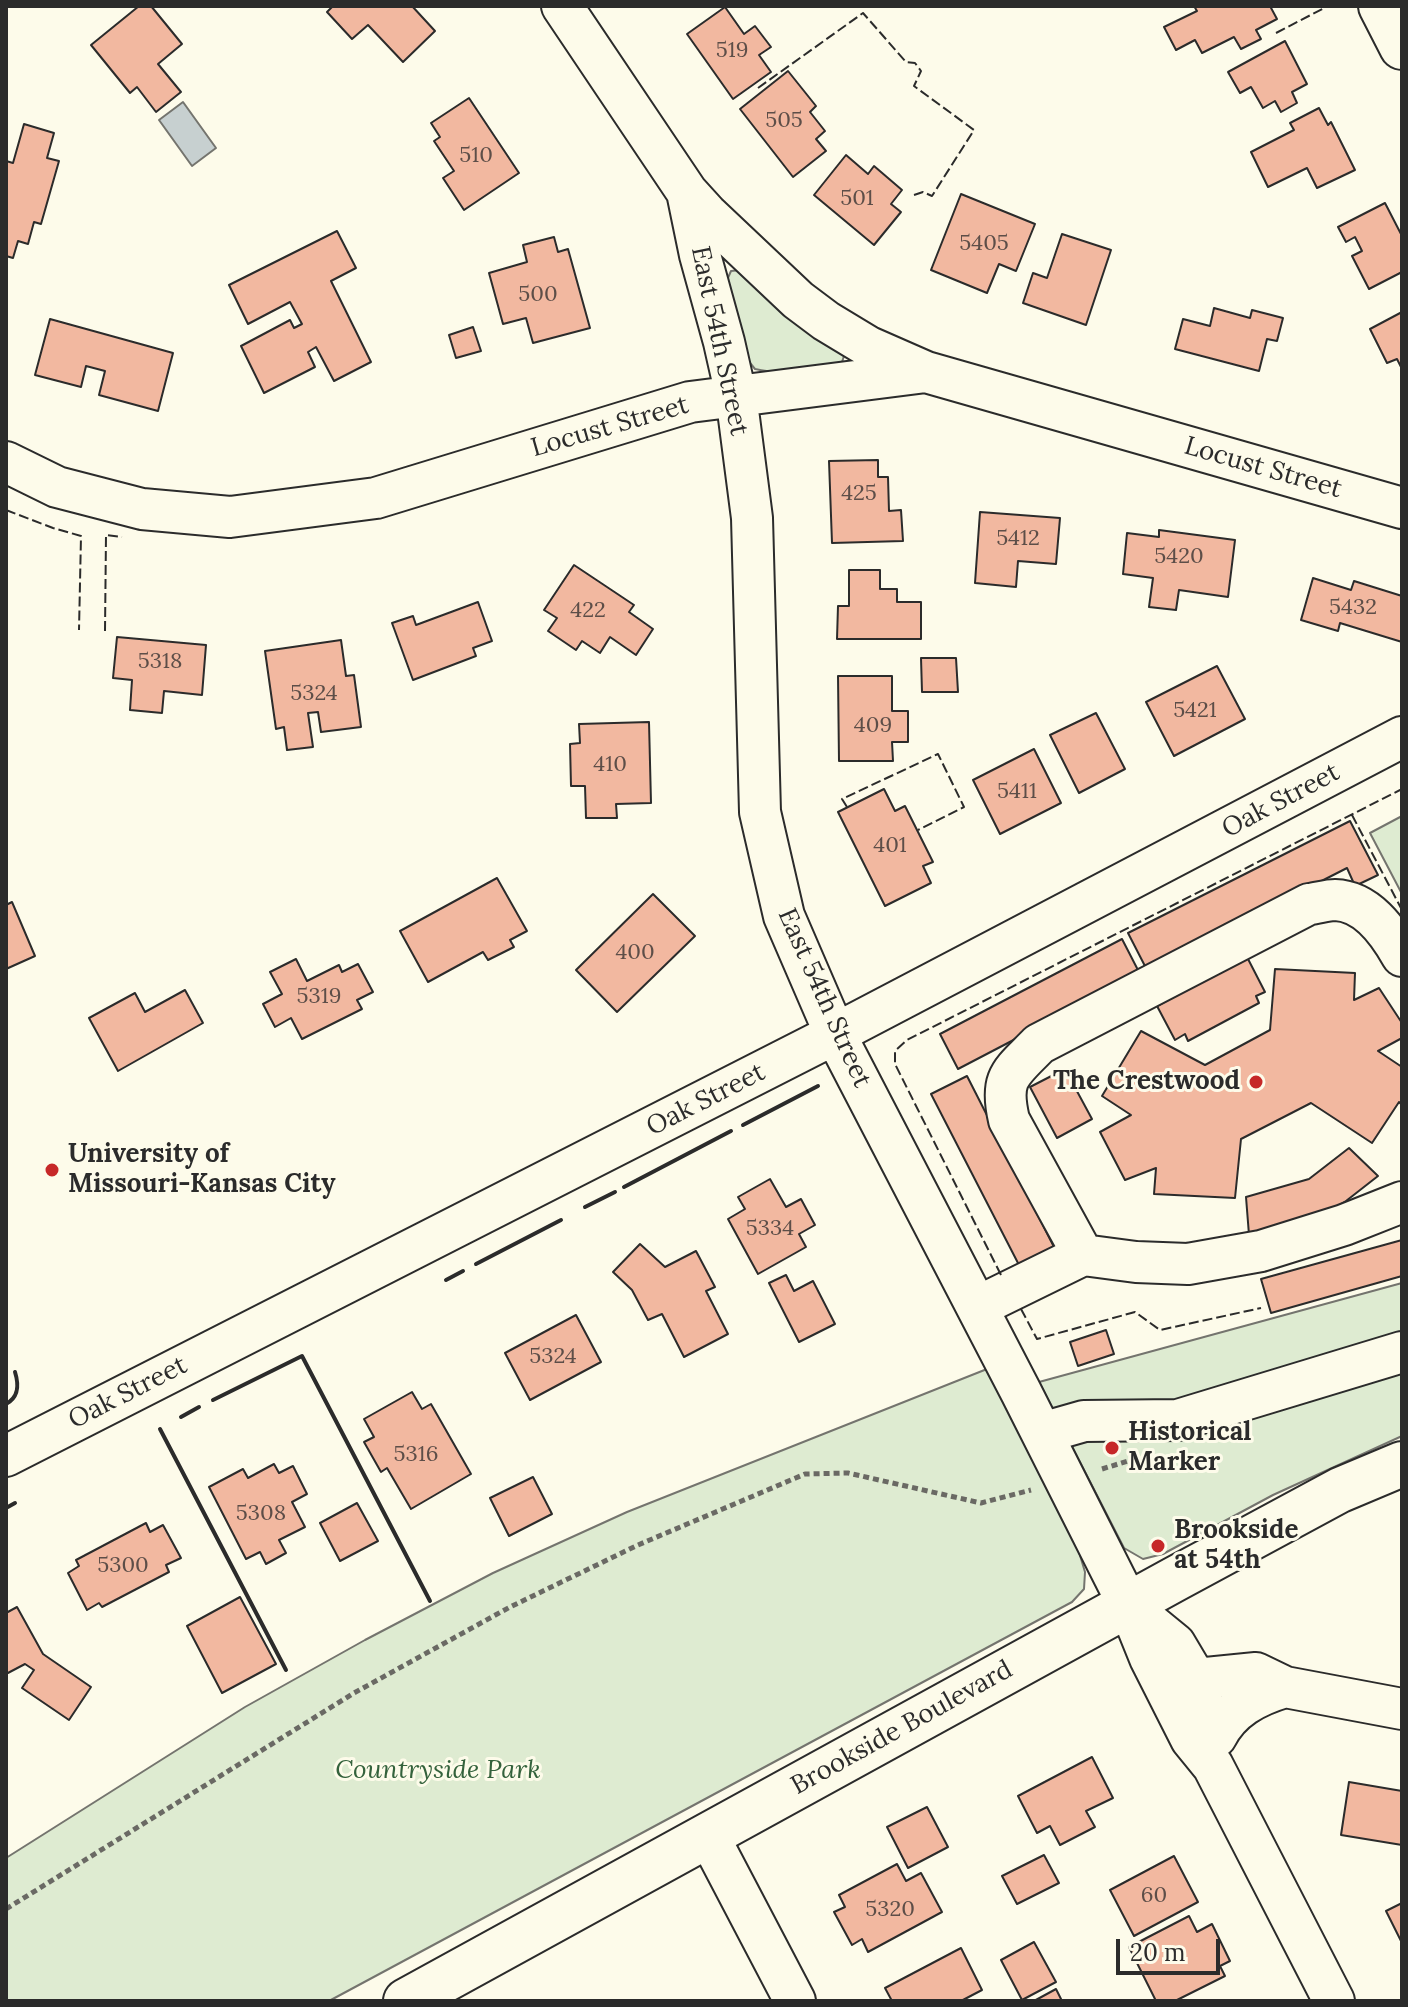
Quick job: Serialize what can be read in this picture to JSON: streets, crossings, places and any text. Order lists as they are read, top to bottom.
{
  "streets": {
    "main road": ["Brookside Boulevard"],
    "street": ["East 54th Street", "Locust Street", "Oak Street"]
  },
  "crossings": [
    ["East 54th Street", "Locust Street"],
    ["East 54th Street", "Oak Street"],
    ["East 54th Street", "Brookside Boulevard"]
  ],
  "parks": ["Countryside Park"],
  "places": [
    "The Crestwood",
    "University of Missouri-Kansas City",
    "Historical Marker",
    "Brookside at 54th"
  ],
  "house_numbers": [
    "519",
    "505",
    "510",
    "501",
    "5405",
    "500",
    "425",
    "5412",
    "5420",
    "5432",
    "422",
    "5318",
    "5324",
    "5421",
    "409",
    "410",
    "5411",
    "401",
    "400",
    "5319",
    "5334",
    "5324",
    "5316",
    "5308",
    "5300",
    "60",
    "5320"
  ],
  "scale_bar": "20 m"
}
